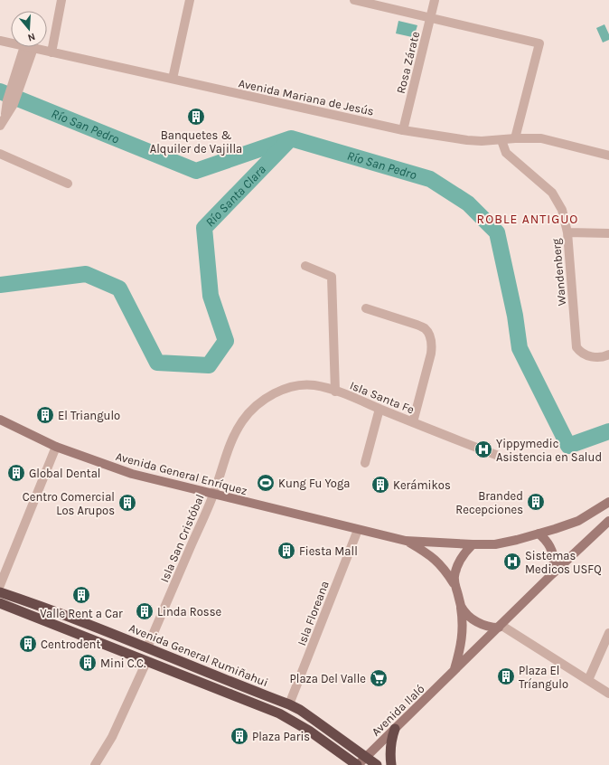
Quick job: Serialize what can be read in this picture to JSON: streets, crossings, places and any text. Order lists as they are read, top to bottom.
{
  "streets": {
    "highway": ["Avenida General Rumiñahui"],
    "main road": ["Avenida General Enríquez", "Avenida Ilaló"],
    "street": [
      "Rosa Zárate",
      "Avenida Mariana de Jesús",
      "Wandenberg",
      "Isla Santa Fe",
      "Isla San Cristóbal",
      "Isla Floreana"
    ]
  },
  "crossings": [
    ["Rosa Zárate", "Avenida Mariana de Jesús"],
    ["Avenida Mariana de Jesús", "Wandenberg"],
    ["Isla Santa Fe", "Isla San Cristóbal"],
    ["Avenida General Enríquez", "Isla San Cristóbal"],
    ["Avenida General Enríquez", "Isla Floreana"],
    ["Avenida General Enríquez", "Avenida Ilaló"],
    ["Isla San Cristóbal", "Avenida General Rumiñahui"],
    ["Isla Floreana", "Avenida General Rumiñahui"],
    ["Avenida General Rumiñahui", "Avenida Ilaló"]
  ],
  "districts": ["ROBLE ANTIGUO"],
  "water": ["Río San Pedro", "Río Santa Clara"],
  "places": {
    "building": [
      "Banquetes & Alquiler de Vajilla",
      "El Triangulo",
      "Global Dental",
      "Kerámikos",
      "Branded Recepciones",
      "Centro Comercial Los Arupos",
      "Fiesta Mall",
      "Valle Rent a Car",
      "Linda Rosse",
      "Centrodent",
      "Mini C.C.",
      "Plaza El Tríangulo",
      "Plaza Paris"
    ],
    "hospital": ["Yippymedic Asistencia en Salud", "Sistemas Medicos USFQ"],
    "sports": ["Kung Fu Yoga"],
    "supermarket": ["Plaza Del Valle"]
  },
  "north": "bottom"
}
